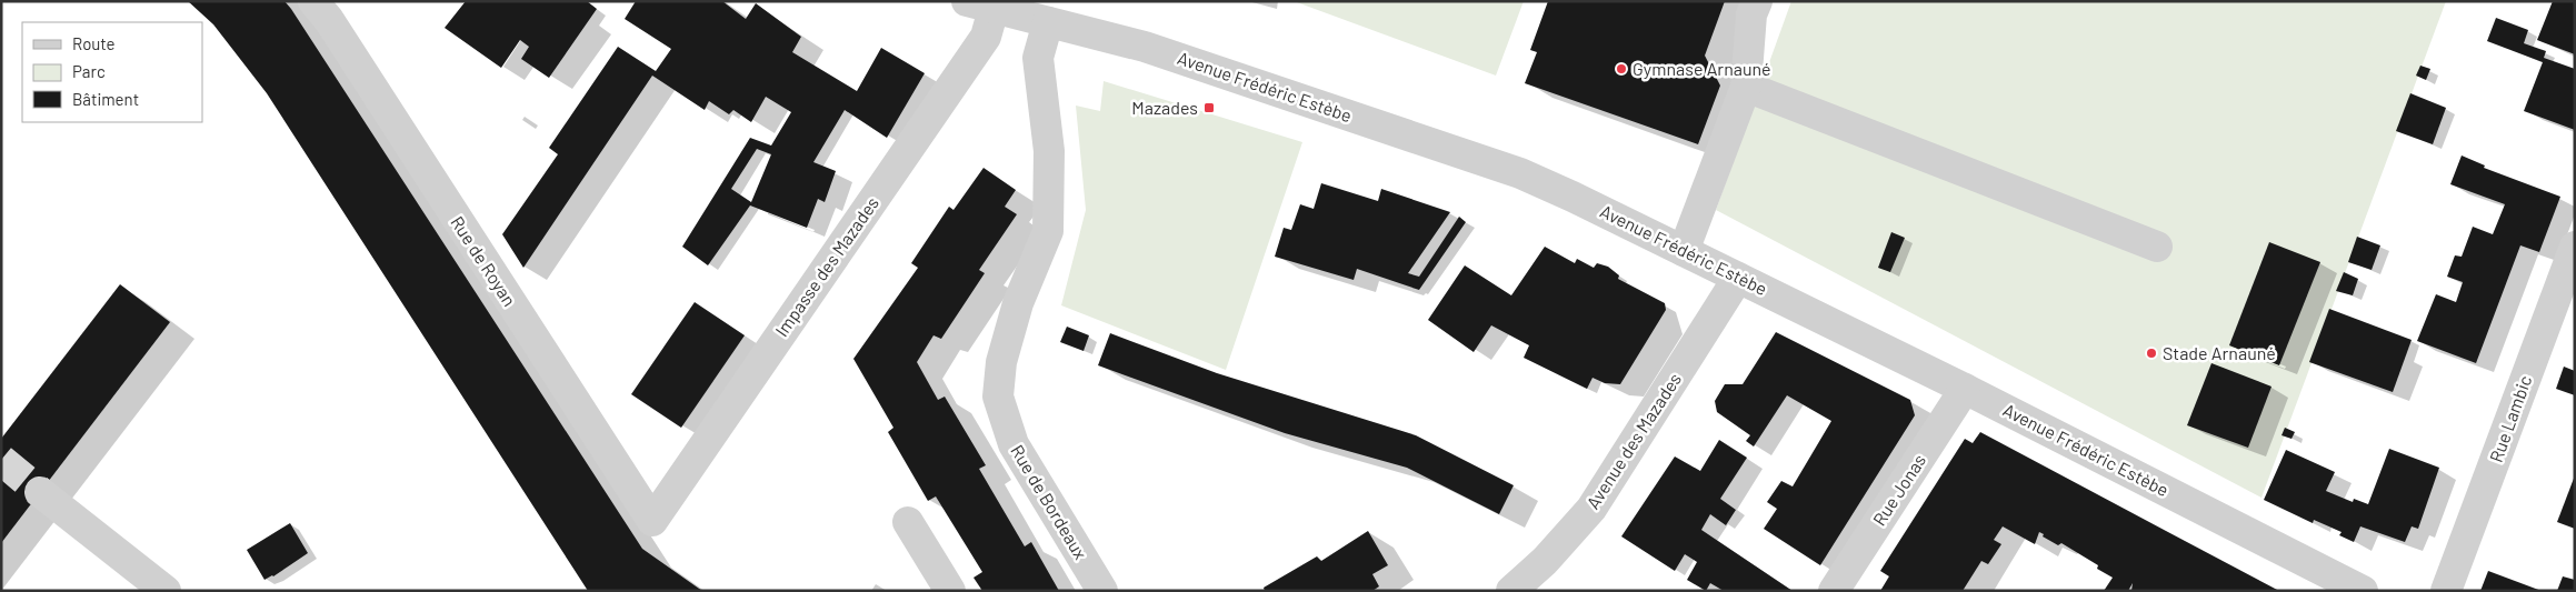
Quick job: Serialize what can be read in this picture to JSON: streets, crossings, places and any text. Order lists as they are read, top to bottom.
{
  "streets": {
    "street": [
      "Avenue Frédéric Estèbe",
      "Rue de Royan",
      "Impasse des Mazades",
      "Rue Lambic",
      "Avenue des Mazades",
      "Rue Jonas",
      "Rue de Bordeaux"
    ]
  },
  "crossings": [
    ["Avenue Frédéric Estèbe", "Impasse des Mazades"],
    ["Avenue Frédéric Estèbe", "Avenue des Mazades"],
    ["Avenue Frédéric Estèbe", "Rue Jonas"],
    ["Avenue Frédéric Estèbe", "Rue de Bordeaux"],
    ["Rue de Royan", "Impasse des Mazades"]
  ],
  "places": {
    "other": ["Gymnase Arnauné", "Stade Arnauné"],
    "transit": ["Mazades"]
  },
  "legend": ["Route", "Parc", "Bâtiment"]
}
